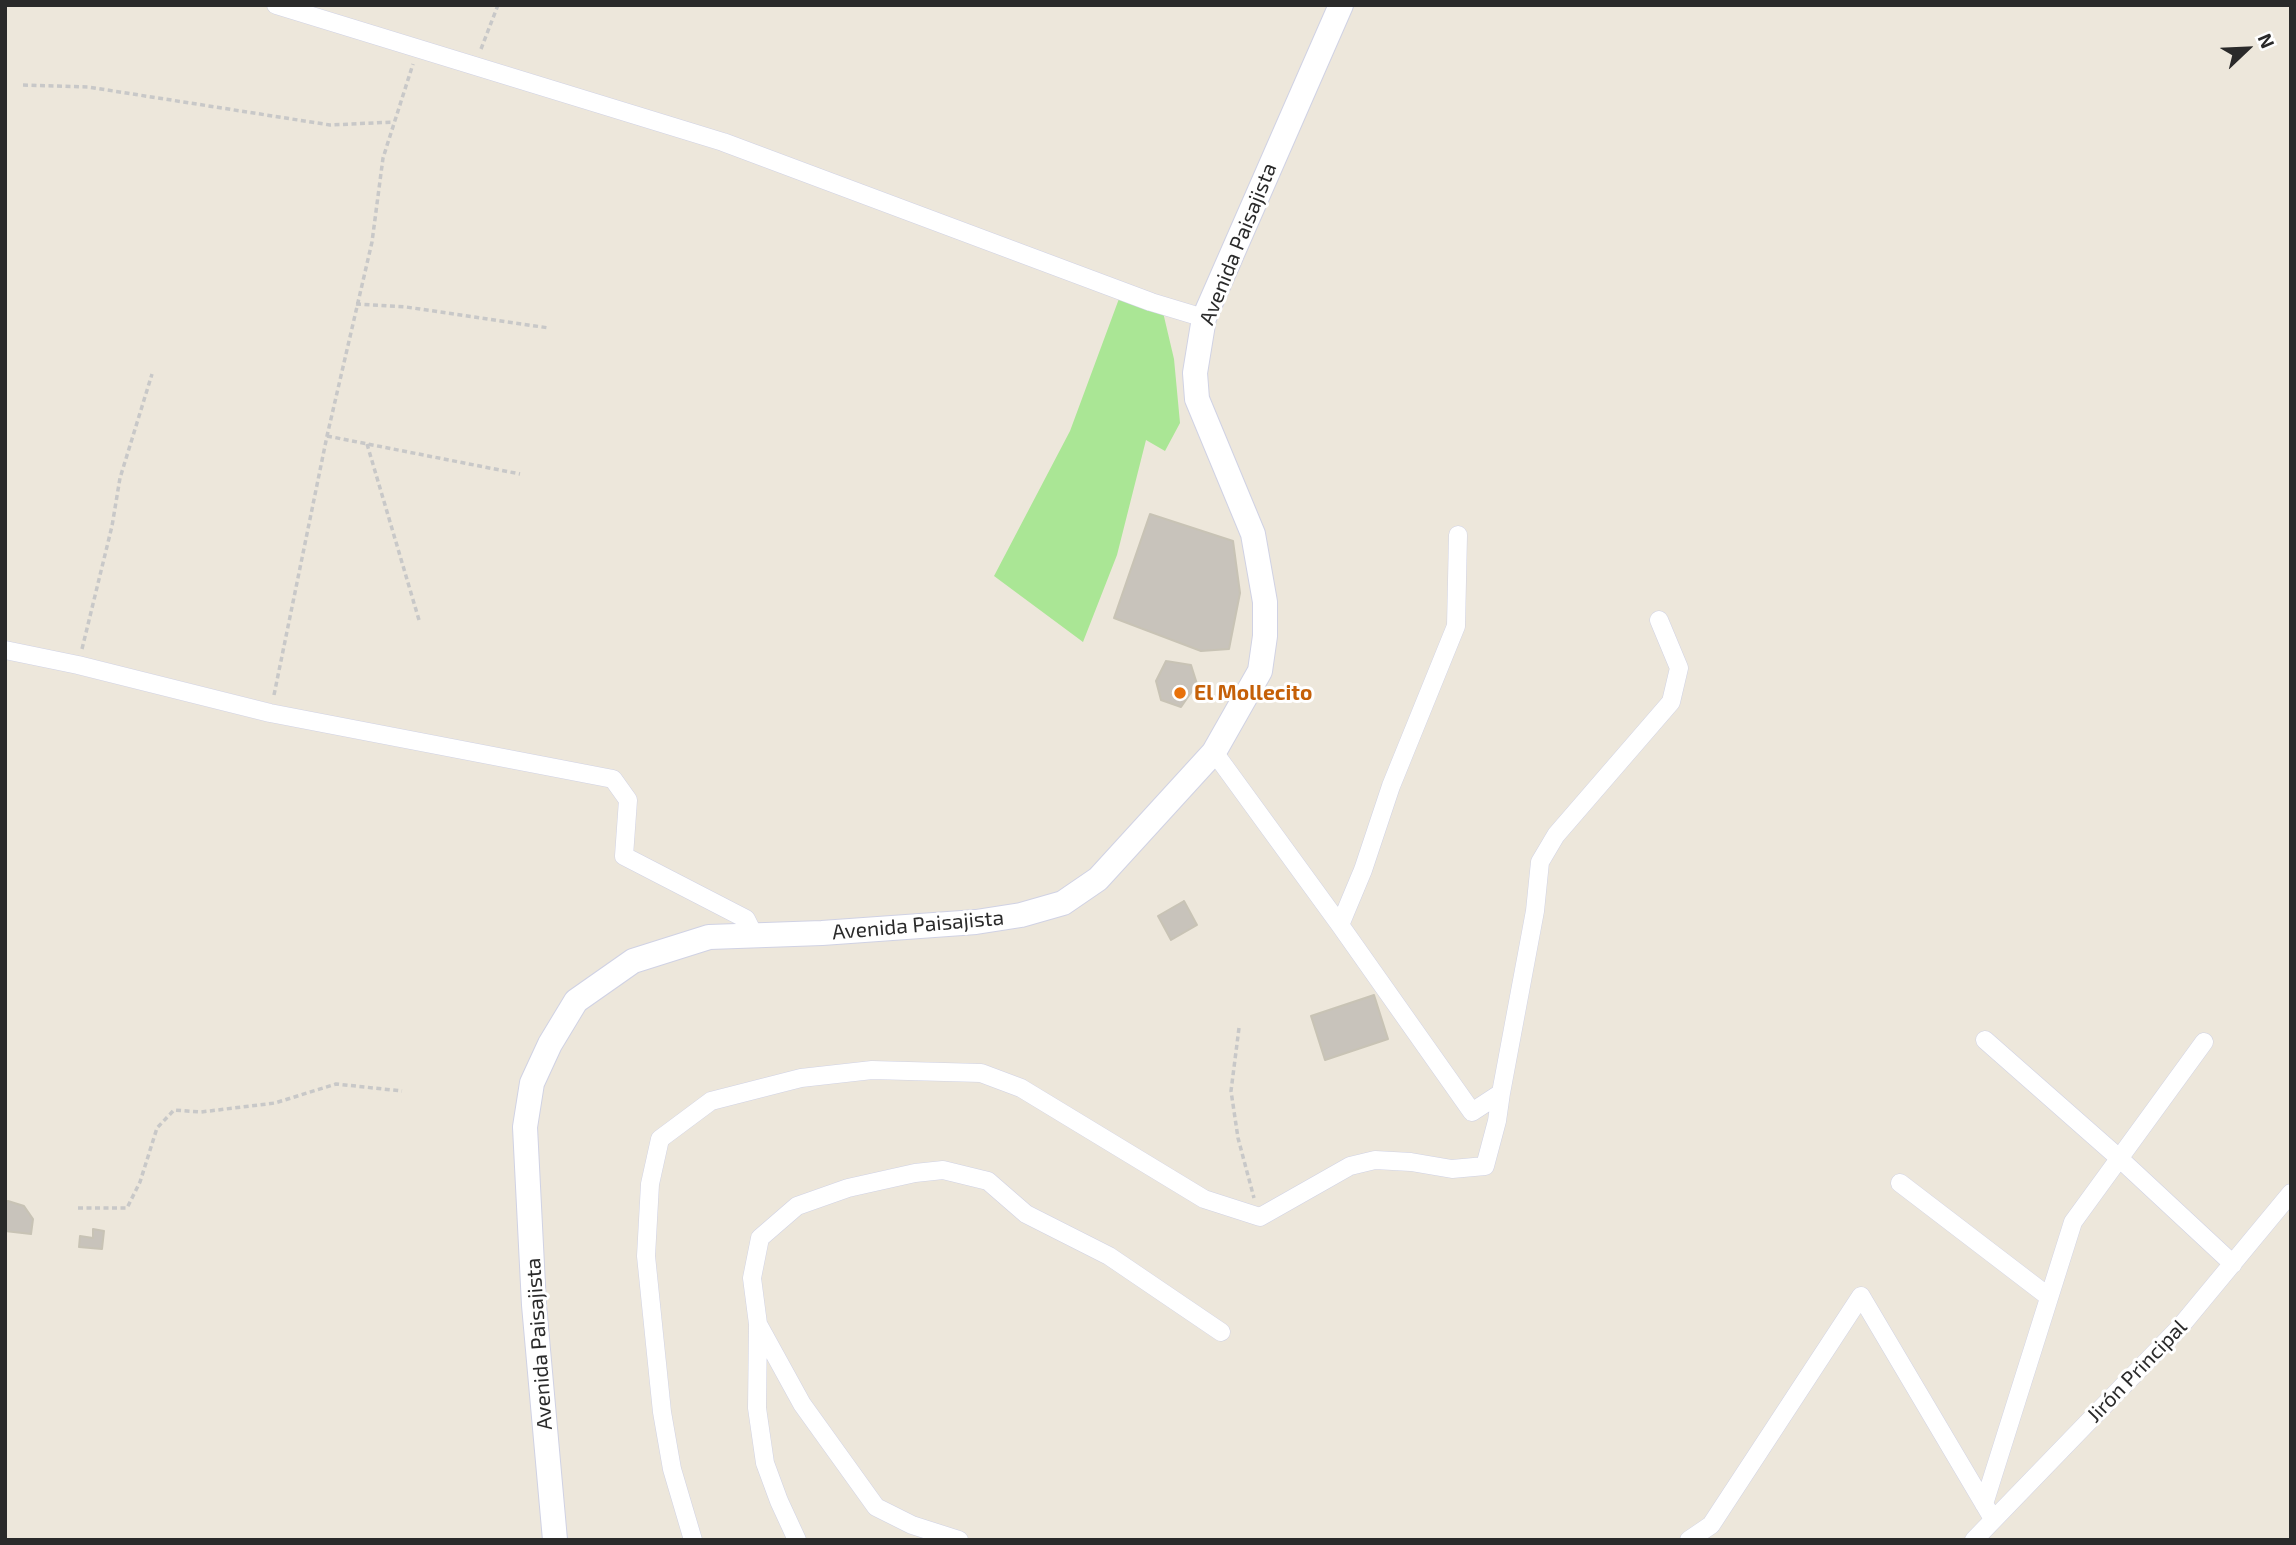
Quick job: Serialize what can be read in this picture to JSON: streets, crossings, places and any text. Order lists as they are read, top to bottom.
{
  "streets": {
    "main road": ["Avenida Paisajista"],
    "street": ["Jirón Principal"]
  },
  "places": ["El Mollecito"],
  "north": "top right"
}
